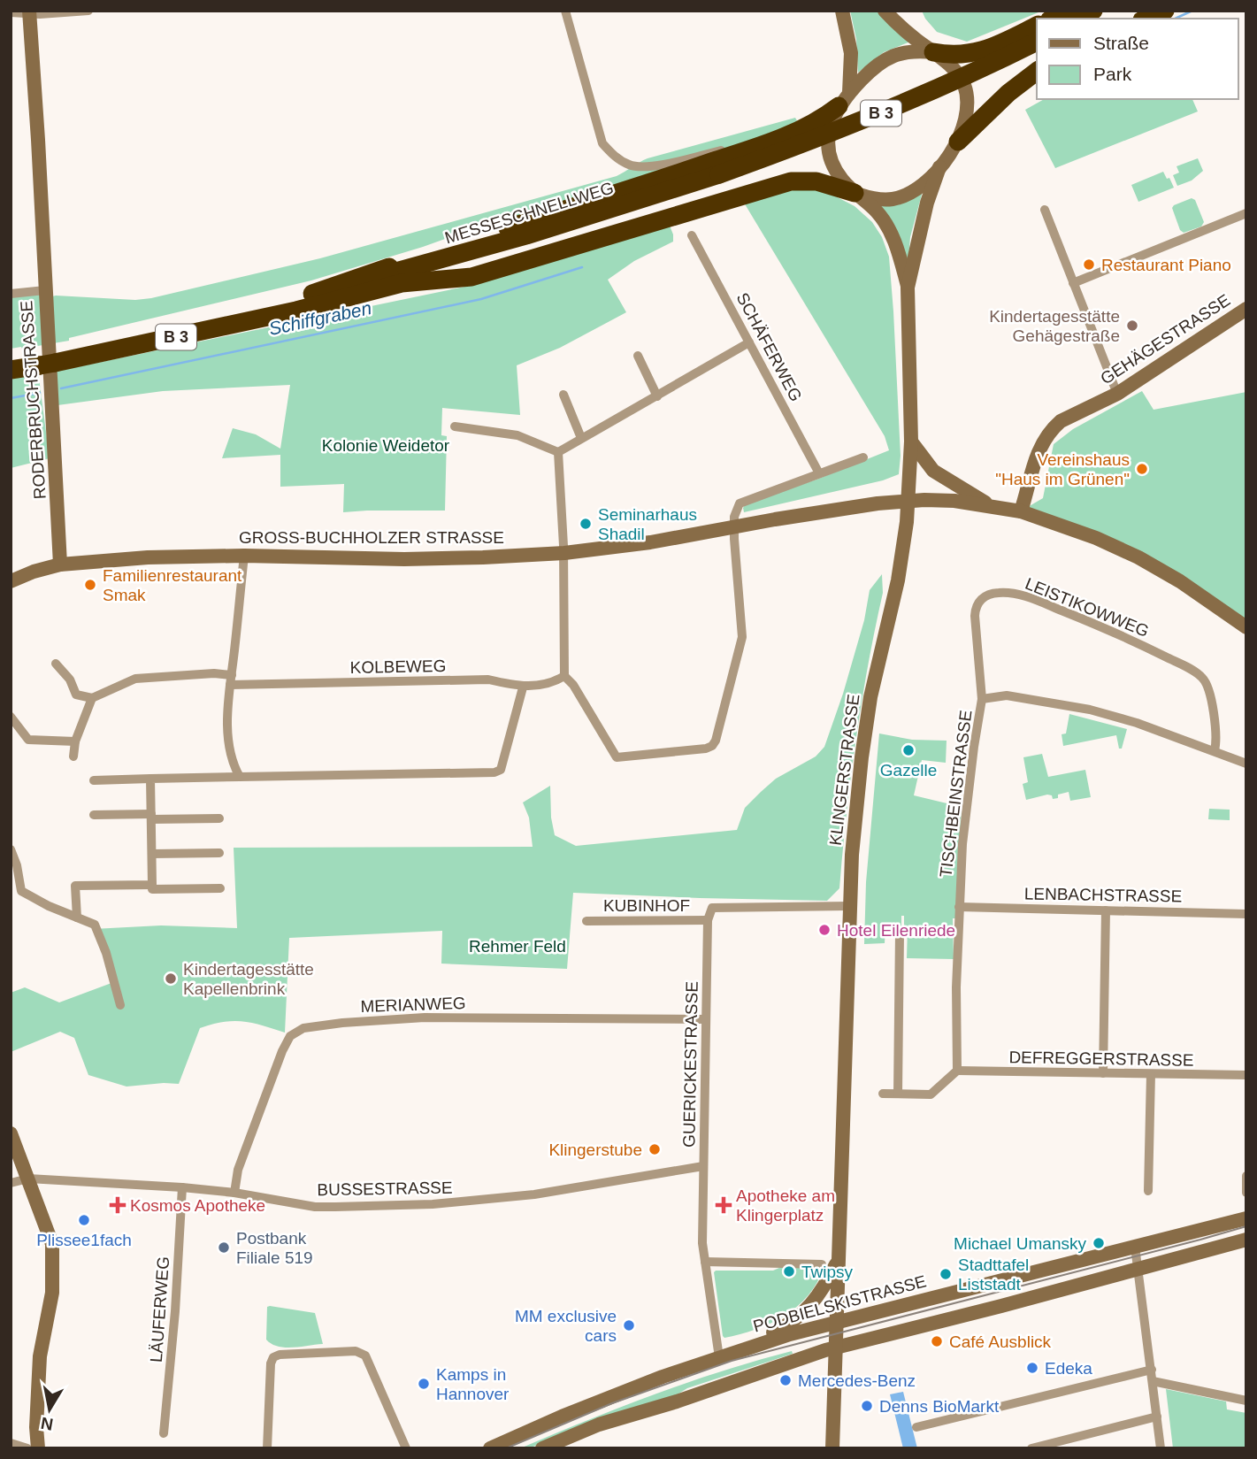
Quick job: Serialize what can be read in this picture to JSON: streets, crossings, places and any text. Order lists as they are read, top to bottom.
{
  "streets": {
    "highway": ["B 3", "MESSESCHNELLWEG"],
    "street": [
      "GEHÄGESTRASSE",
      "SCHÄFERWEG",
      "RODERBRUCHSTRASSE",
      "GROSS-BUCHHOLZER STRASSE",
      "LEISTIKOWWEG",
      "KOLBEWEG",
      "KLINGERSTRASSE",
      "TISCHBEINSTRASSE",
      "LENBACHSTRASSE",
      "KUBINHOF",
      "MERIANWEG",
      "DEFREGGERSTRASSE",
      "GUERICKESTRASSE",
      "BUSSESTRASSE",
      "PODBIELSKISTRASSE",
      "LÄUFERWEG"
    ]
  },
  "crossings": [
    ["GEHÄGESTRASSE", "GROSS-BUCHHOLZER STRASSE"],
    ["RODERBRUCHSTRASSE", "GROSS-BUCHHOLZER STRASSE"],
    ["GROSS-BUCHHOLZER STRASSE", "KLINGERSTRASSE"],
    ["LEISTIKOWWEG", "TISCHBEINSTRASSE"],
    ["KLINGERSTRASSE", "GUERICKESTRASSE"],
    ["KLINGERSTRASSE", "PODBIELSKISTRASSE"],
    ["TISCHBEINSTRASSE", "LENBACHSTRASSE"],
    ["TISCHBEINSTRASSE", "DEFREGGERSTRASSE"],
    ["KUBINHOF", "GUERICKESTRASSE"],
    ["MERIANWEG", "GUERICKESTRASSE"],
    ["MERIANWEG", "BUSSESTRASSE"],
    ["GUERICKESTRASSE", "BUSSESTRASSE"],
    ["GUERICKESTRASSE", "PODBIELSKISTRASSE"],
    ["BUSSESTRASSE", "LÄUFERWEG"]
  ],
  "water": ["Schiffgraben"],
  "parks": ["Kolonie Weidetor", "Rehmer Feld"],
  "places": {
    "other": [
      "Restaurant Piano",
      "Kindertagesstätte Gehägestraße",
      "Vereinshaus \"Haus im Grünen\"",
      "Seminarhaus Shadil",
      "Familienrestaurant Smak",
      "Gazelle",
      "Hotel Eilenriede",
      "Kindertagesstätte Kapellenbrink",
      "Klingerstube",
      "Plissee1fach",
      "Michael Umansky",
      "Postbank Filiale 519",
      "Twipsy",
      "Stadttafel Liststadt",
      "MM exclusive cars",
      "Café Ausblick",
      "Edeka",
      "Mercedes-Benz",
      "Kamps in Hannover",
      "Denns BioMarkt"
    ],
    "health": ["Kosmos Apotheke", "Apotheke am Klingerplatz"]
  },
  "legend": ["Straße", "Park"],
  "north": "bottom"
}
